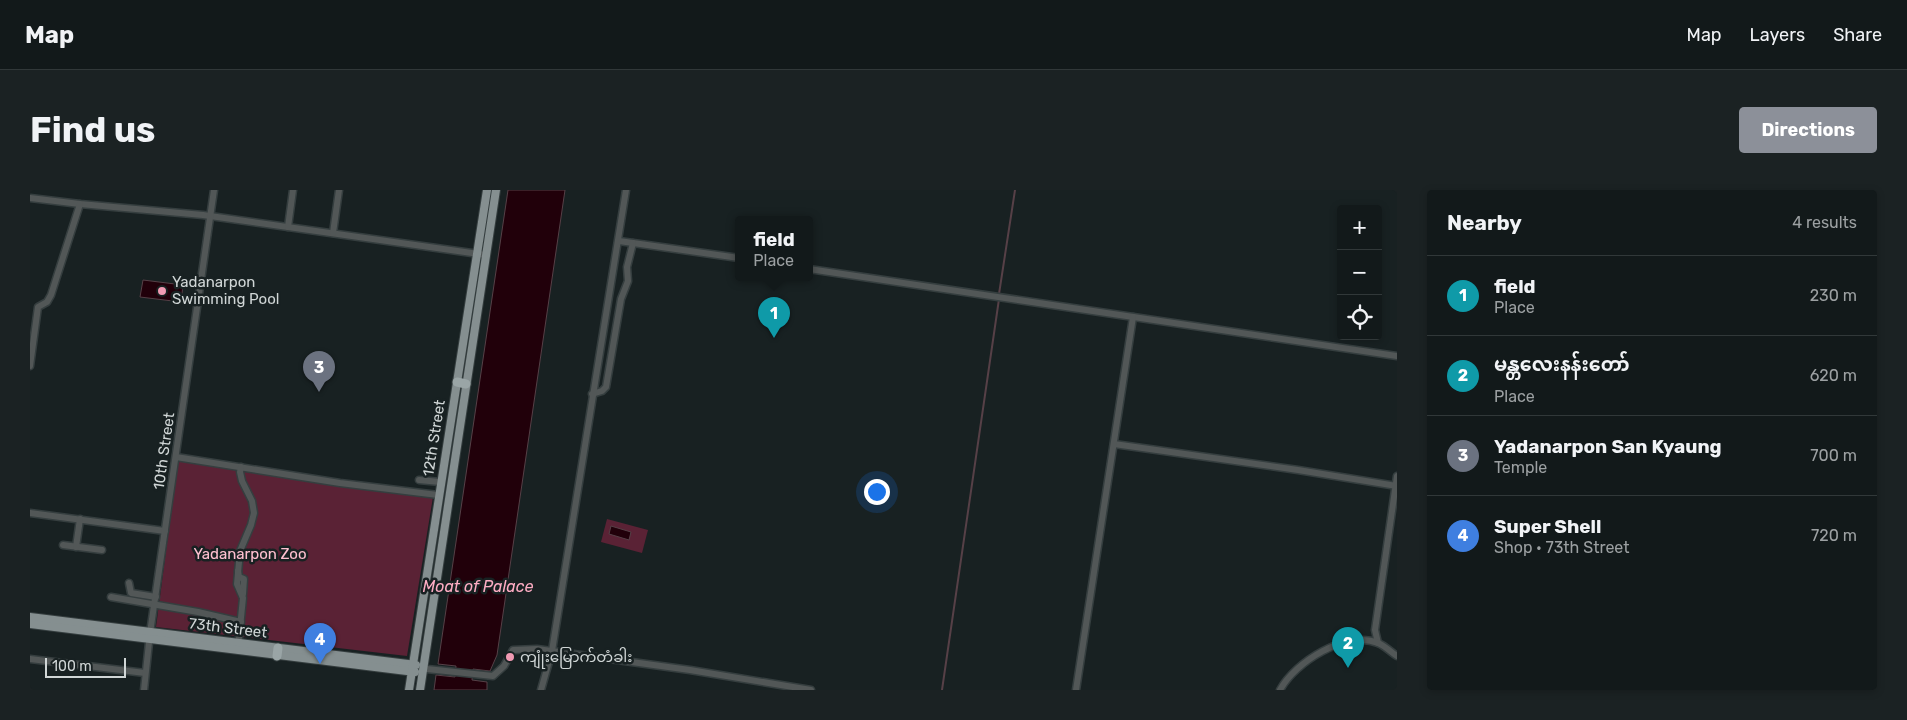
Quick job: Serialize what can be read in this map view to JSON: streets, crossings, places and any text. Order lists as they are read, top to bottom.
{
  "streets": {
    "main road": ["12th Street", "73th Street"],
    "street": ["10th Street"]
  },
  "crossings": [
    ["12th Street", "73th Street"],
    ["10th Street", "73th Street"]
  ],
  "water": ["Moat of Palace"],
  "parks": ["Yadanarpon Zoo"],
  "places": ["Yadanarpon Swimming Pool", "ကျုံးမြောက်တံခါး"],
  "scale_bar": "100 m",
  "page": {
    "header": "Map",
    "nav": ["Map", "Layers", "Share"],
    "buttons": "Directions",
    "title": "Find us",
    "heading": ["Nearby", "4 results"],
    "map_buttons": ["+", "−"],
    "popup": ["field", "Place"],
    "list": [
      {
        "mark": "1",
        "name": "field",
        "note": "Place",
        "value": "230 m"
      },
      {
        "mark": "2",
        "name": "မန္တလေးနန်းတော်",
        "note": "Place",
        "value": "620 m"
      },
      {
        "mark": "3",
        "name": "Yadanarpon San Kyaung",
        "note": "Temple",
        "value": "700 m"
      },
      {
        "mark": "4",
        "name": "Super Shell",
        "note": "Shop · 73th Street",
        "value": "720 m"
      }
    ],
    "pins": [
      "1",
      "3",
      "4",
      "2"
    ],
    "scale": "100 m"
  }
}
